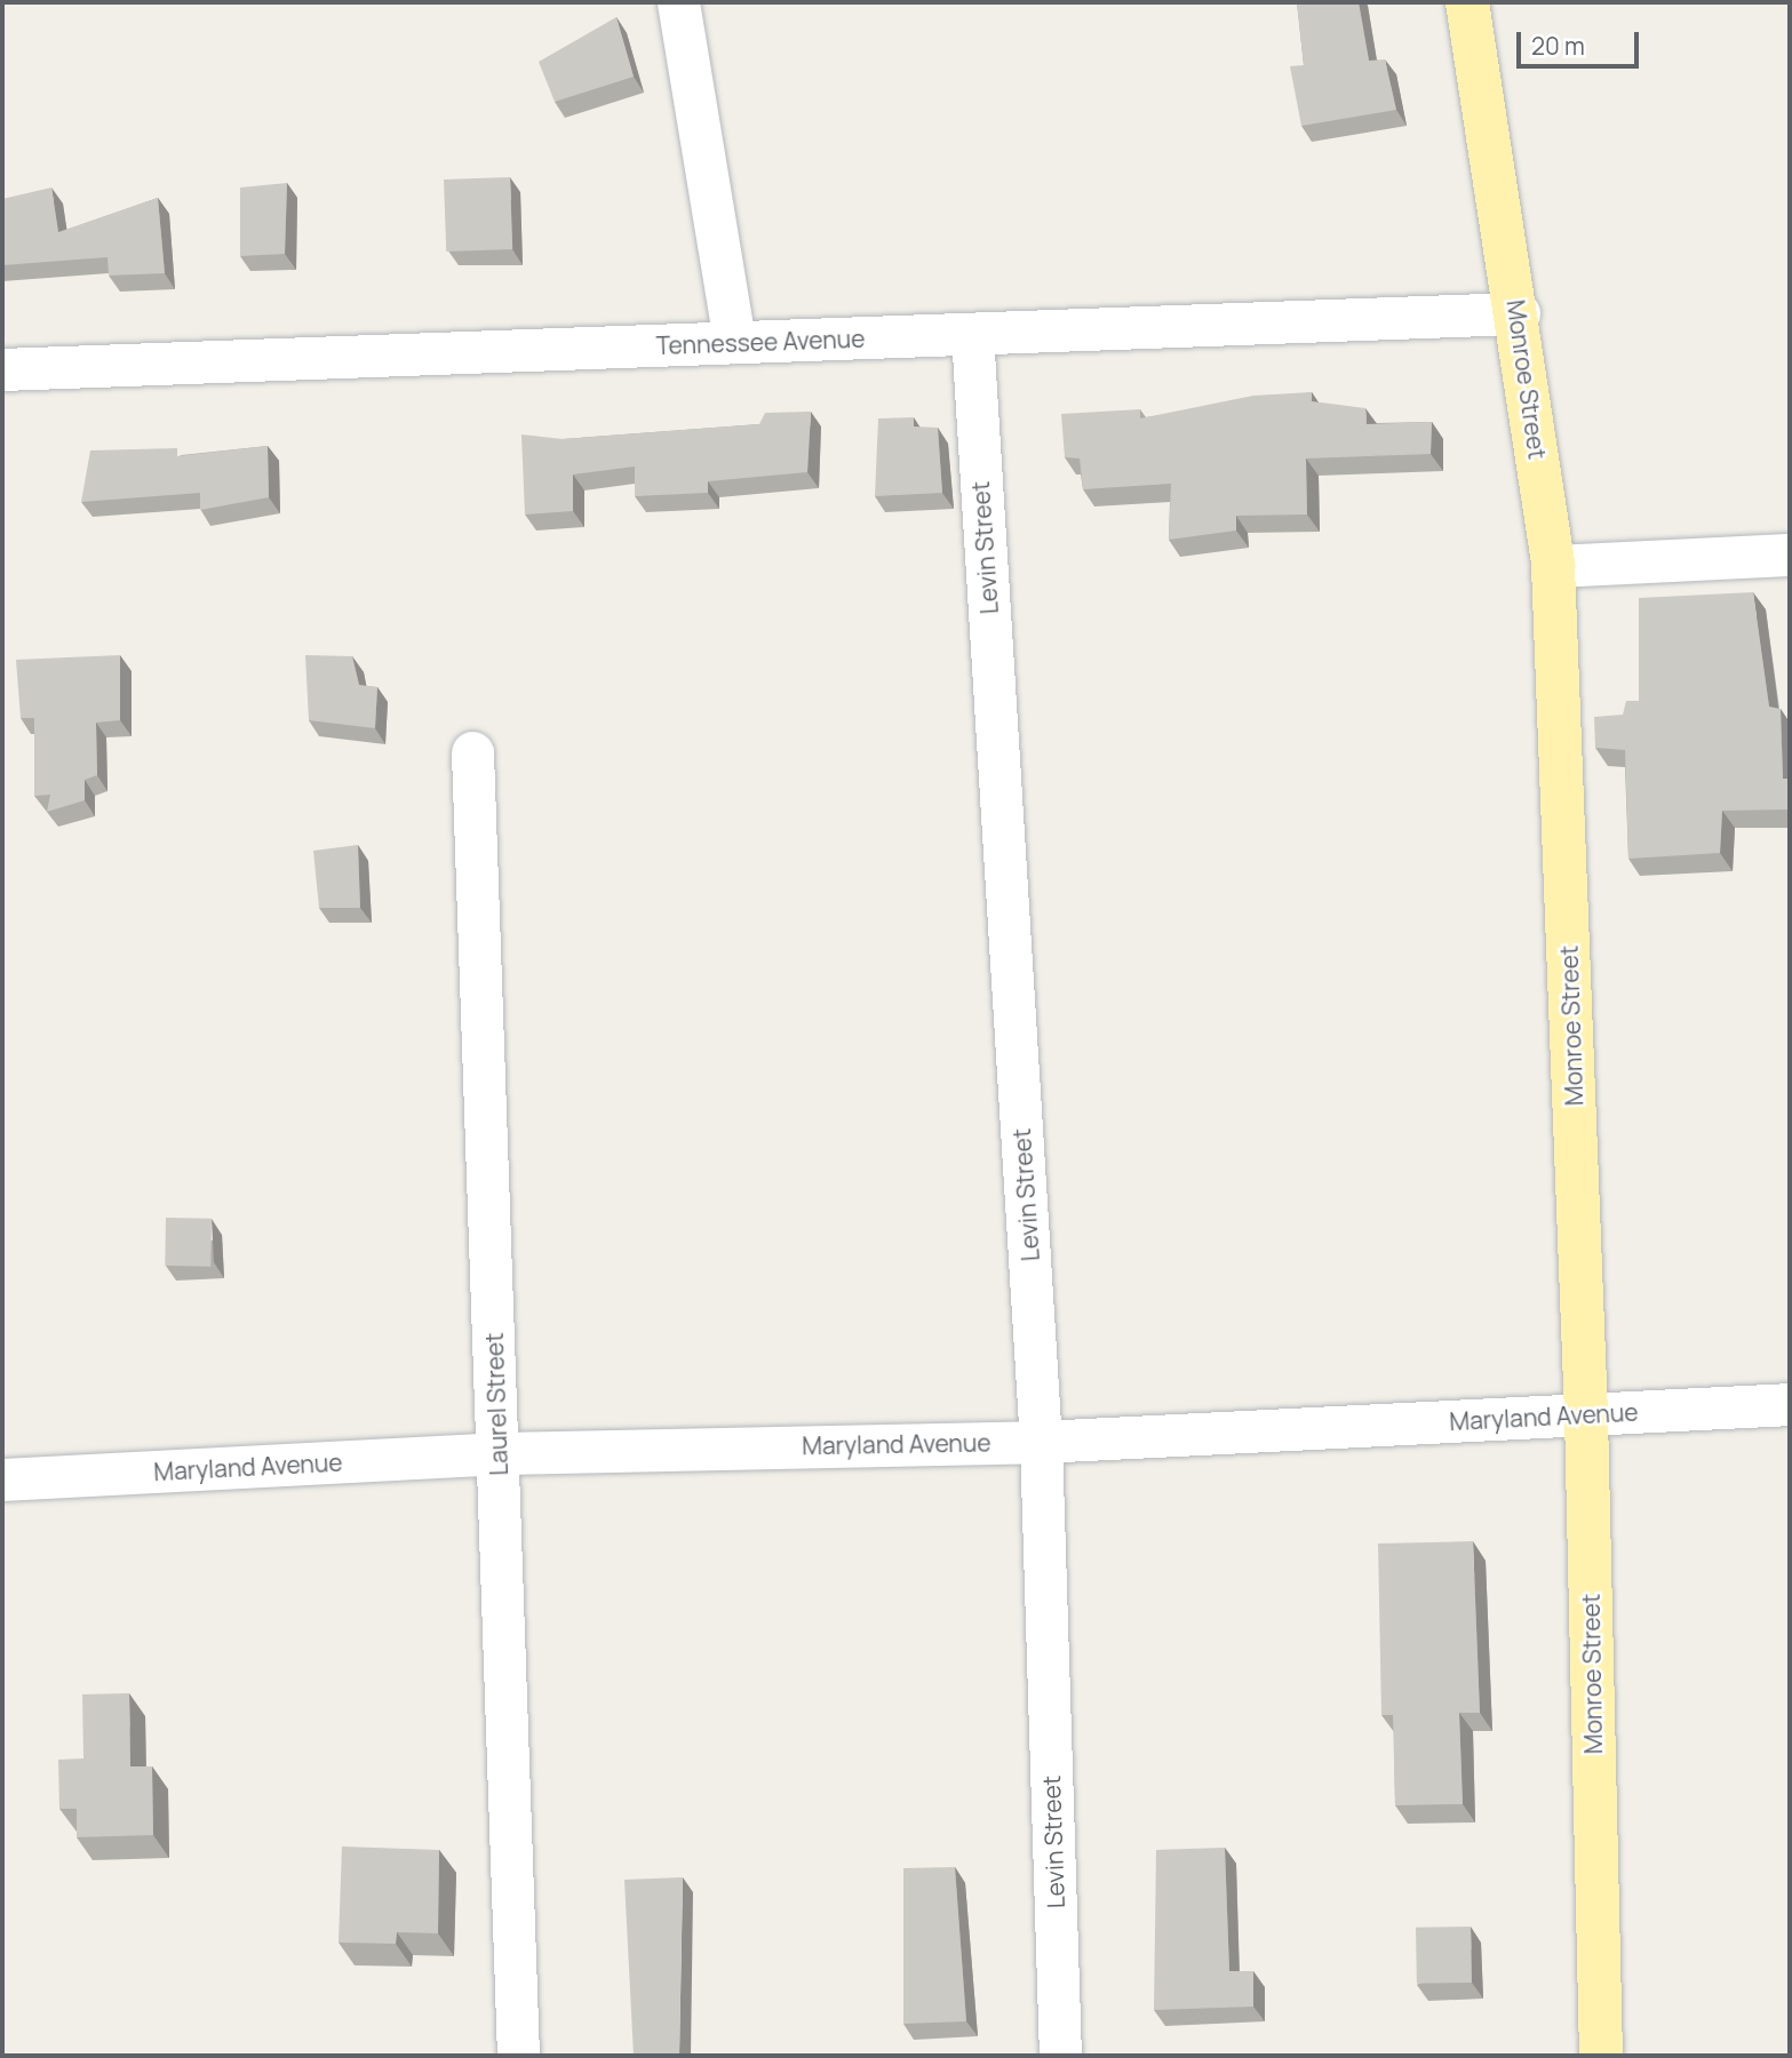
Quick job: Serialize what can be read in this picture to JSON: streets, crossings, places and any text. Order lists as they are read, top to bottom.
{
  "streets": {
    "main road": ["Monroe Street"],
    "street": [
      "Tennessee Avenue",
      "Levin Street",
      "Laurel Street",
      "Maryland Avenue"
    ]
  },
  "crossings": [
    ["Tennessee Avenue", "Monroe Street"],
    ["Tennessee Avenue", "Levin Street"],
    ["Monroe Street", "Maryland Avenue"],
    ["Levin Street", "Maryland Avenue"],
    ["Laurel Street", "Maryland Avenue"]
  ],
  "scale_bar": "20 m"
}
